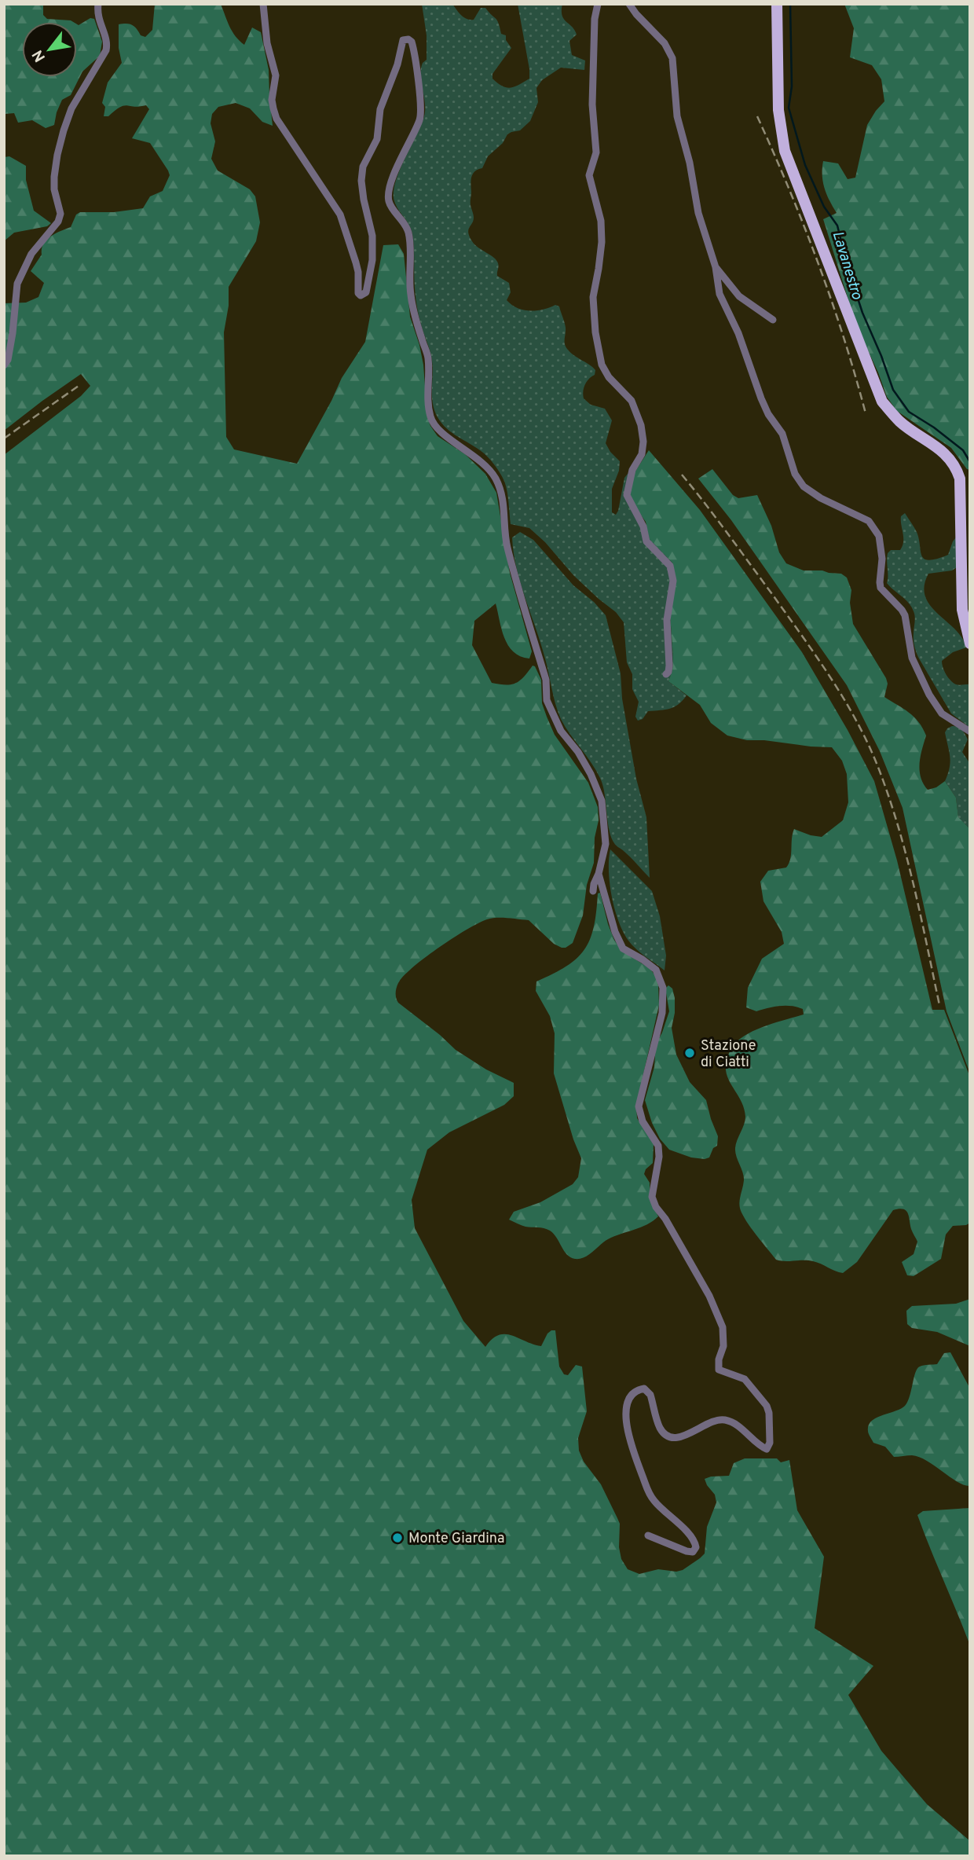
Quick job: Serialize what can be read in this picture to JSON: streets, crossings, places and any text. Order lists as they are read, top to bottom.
{
  "water": ["Lavanestro"],
  "places": ["Stazione di Ciatti", "Monte Giardina"],
  "north": "bottom left"
}
